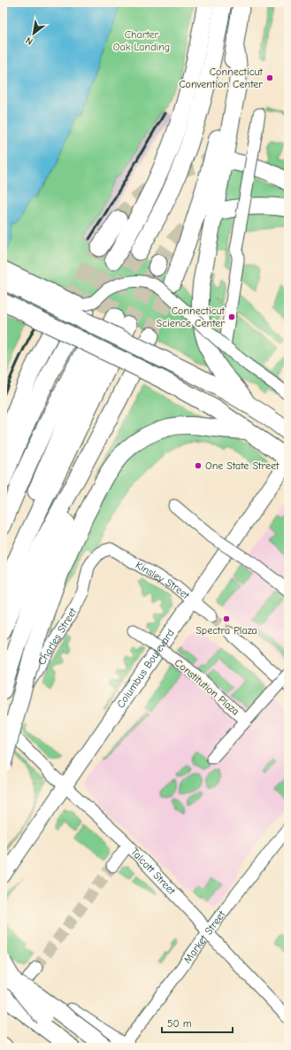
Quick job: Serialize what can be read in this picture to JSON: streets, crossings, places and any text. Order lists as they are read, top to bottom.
{
  "streets": {
    "main road": ["Columbus Boulevard"],
    "street": [
      "Kinsley Street",
      "Charles Street",
      "Constitution Plaza",
      "Talcott Street",
      "Market Street"
    ]
  },
  "crossings": [
    ["Kinsley Street", "Charles Street"],
    ["Kinsley Street", "Columbus Boulevard"],
    ["Charles Street", "Talcott Street"],
    ["Columbus Boulevard", "Talcott Street"],
    ["Talcott Street", "Market Street"]
  ],
  "parks": ["Charter Oak Landing"],
  "places": [
    "Connecticut Convention Center",
    "Connecticut Science Center",
    "One State Street",
    "Spectra Plaza"
  ],
  "scale_bar": "50 m",
  "north": "bottom left"
}
